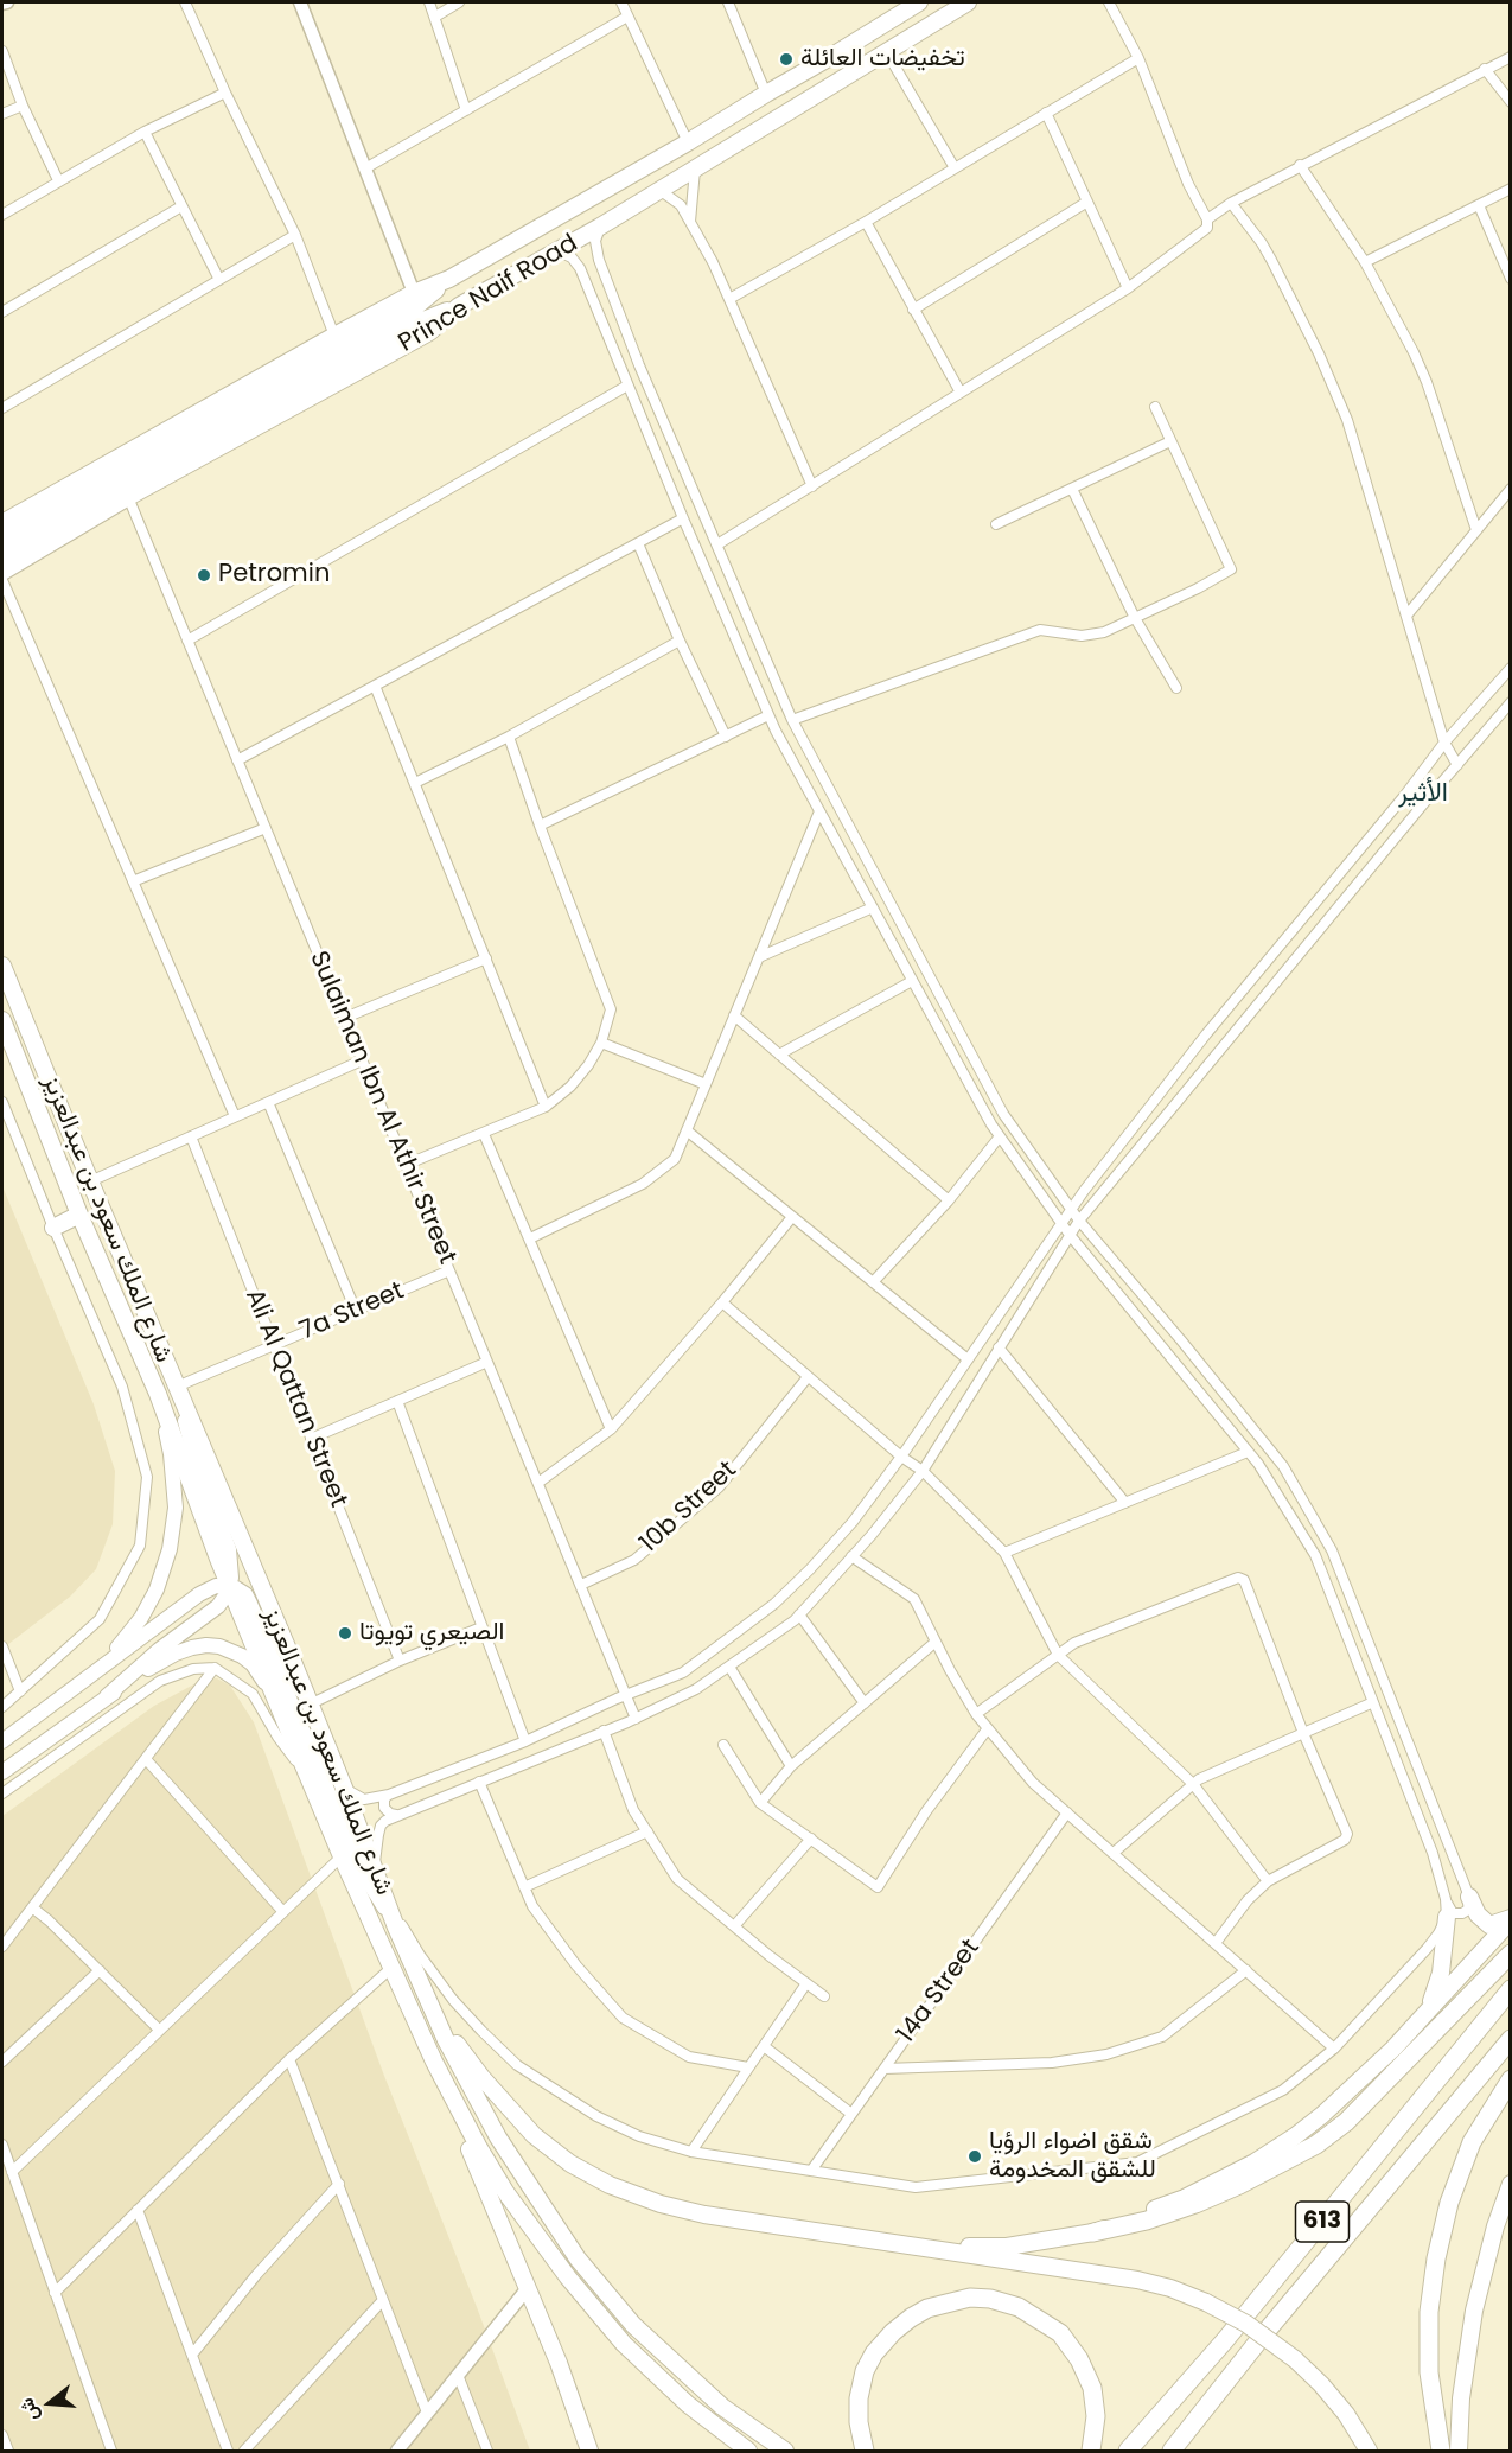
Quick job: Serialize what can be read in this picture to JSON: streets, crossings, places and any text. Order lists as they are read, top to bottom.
{
  "streets": {
    "highway": ["613"],
    "main road": ["Prince Naif Road", "شارع الملك سعود بن عبدالعزيز"],
    "street": [
      "Sulaiman Ibn Al Athir Street",
      "7a Street",
      "Ali Al Qattan Street",
      "10b Street",
      "14a Street"
    ]
  },
  "crossings": [
    ["Prince Naif Road", "Sulaiman Ibn Al Athir Street"],
    ["Sulaiman Ibn Al Athir Street", "7a Street"],
    ["Sulaiman Ibn Al Athir Street", "10b Street"],
    ["شارع الملك سعود بن عبدالعزيز", "7a Street"],
    ["7a Street", "Ali Al Qattan Street"]
  ],
  "districts": ["الأثير"],
  "places": [
    "تخفيضات العائلة",
    "Petromin",
    "الصيعري تويوتا",
    "شقق اضواء الرؤيا للشقق المخدومة"
  ],
  "north": "left"
}
